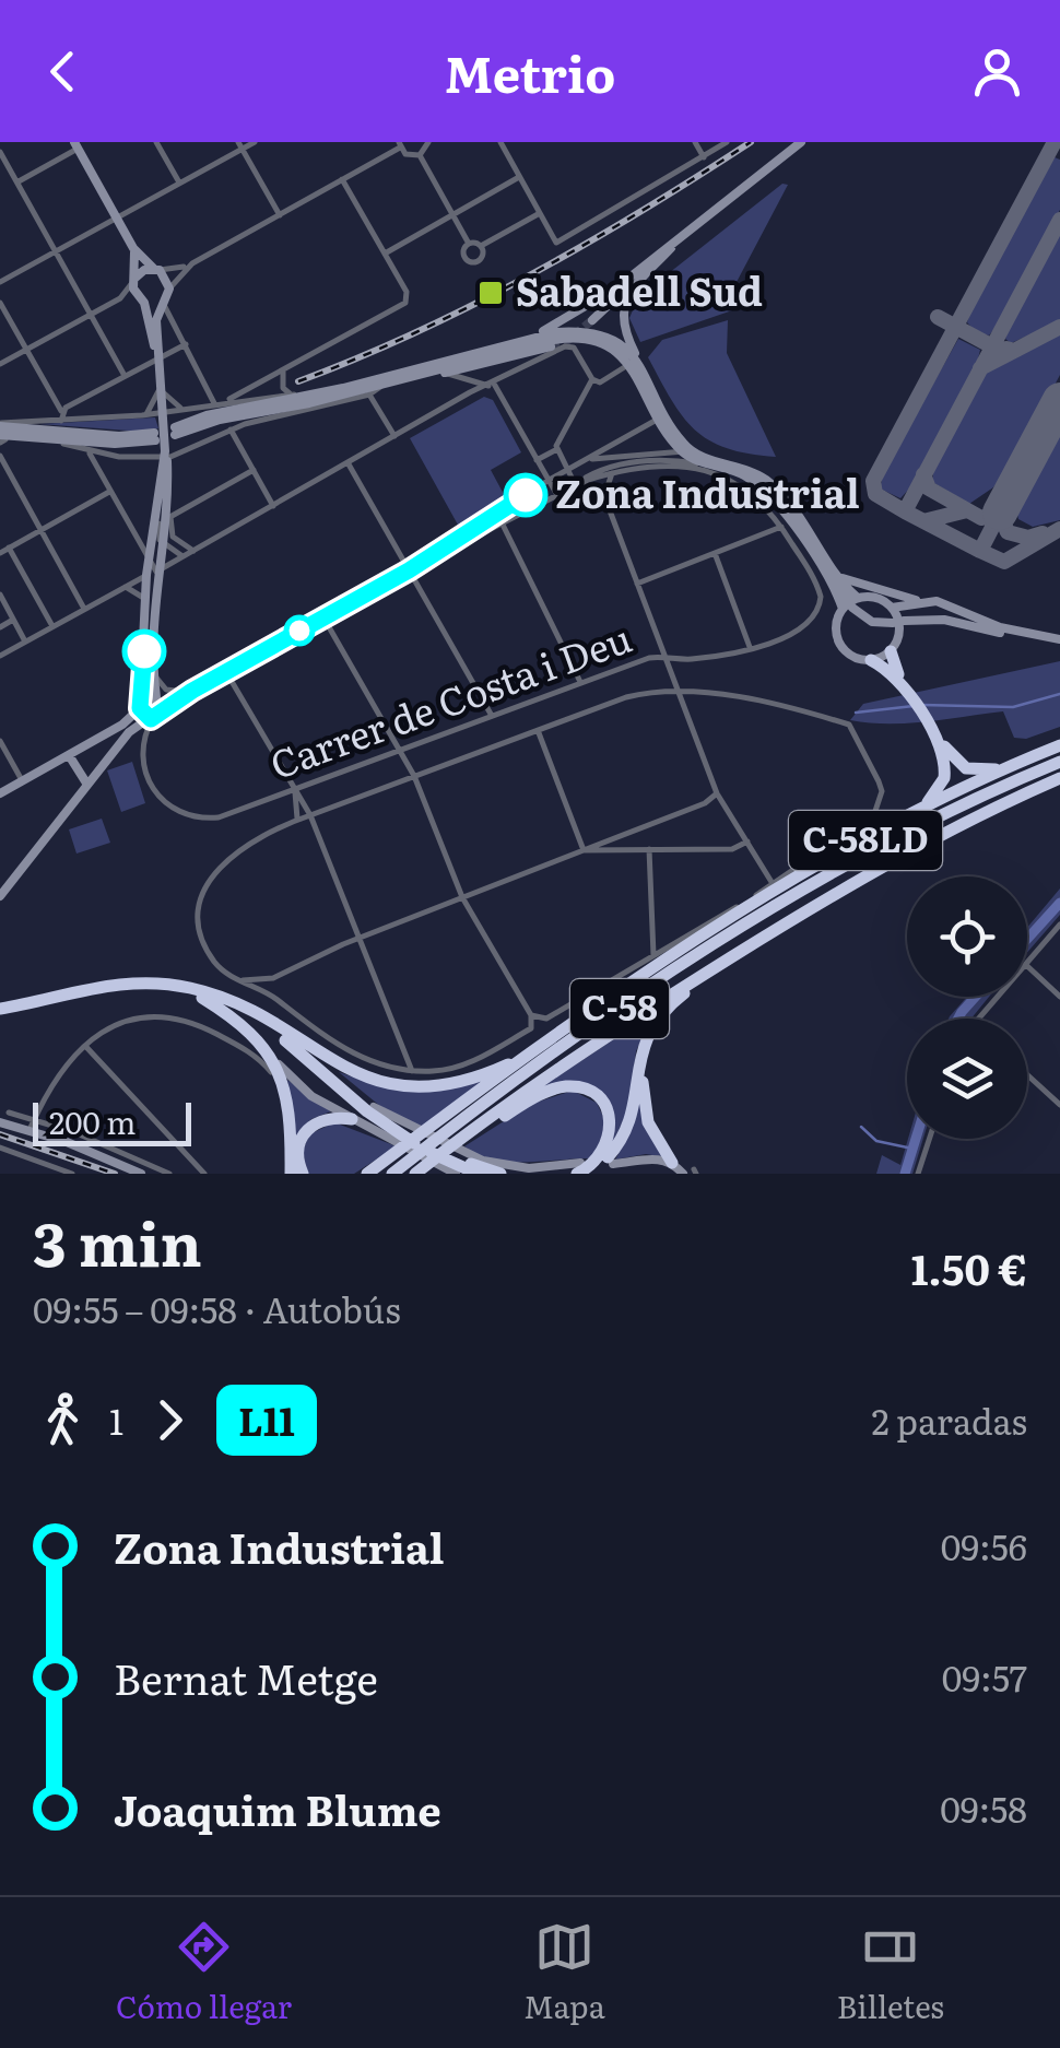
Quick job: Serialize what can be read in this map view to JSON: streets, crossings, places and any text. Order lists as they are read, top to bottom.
{
  "streets": {
    "highway": ["C-58LD", "C-58"],
    "street": ["Carrer de Costa i Deu"]
  },
  "places": {
    "transit": ["Sabadell Sud"],
    "other": ["Zona Industrial"]
  },
  "lines": ["bus line L11"],
  "scale_bar": "200 m",
  "page": {
    "header": "Metrio",
    "scale": "200 m",
    "heading": ["3 min", "09:55 – 09:58 · Autobús", "1.50 €"],
    "legs": ["1", "L11", "2 paradas"],
    "list": [
      {
        "name": "Zona Industrial",
        "value": "09:56"
      },
      {
        "name": "Bernat Metge",
        "value": "09:57"
      },
      {
        "name": "Joaquim Blume",
        "value": "09:58"
      }
    ],
    "tabs": ["Cómo llegar", "Mapa", "Billetes"]
  }
}
